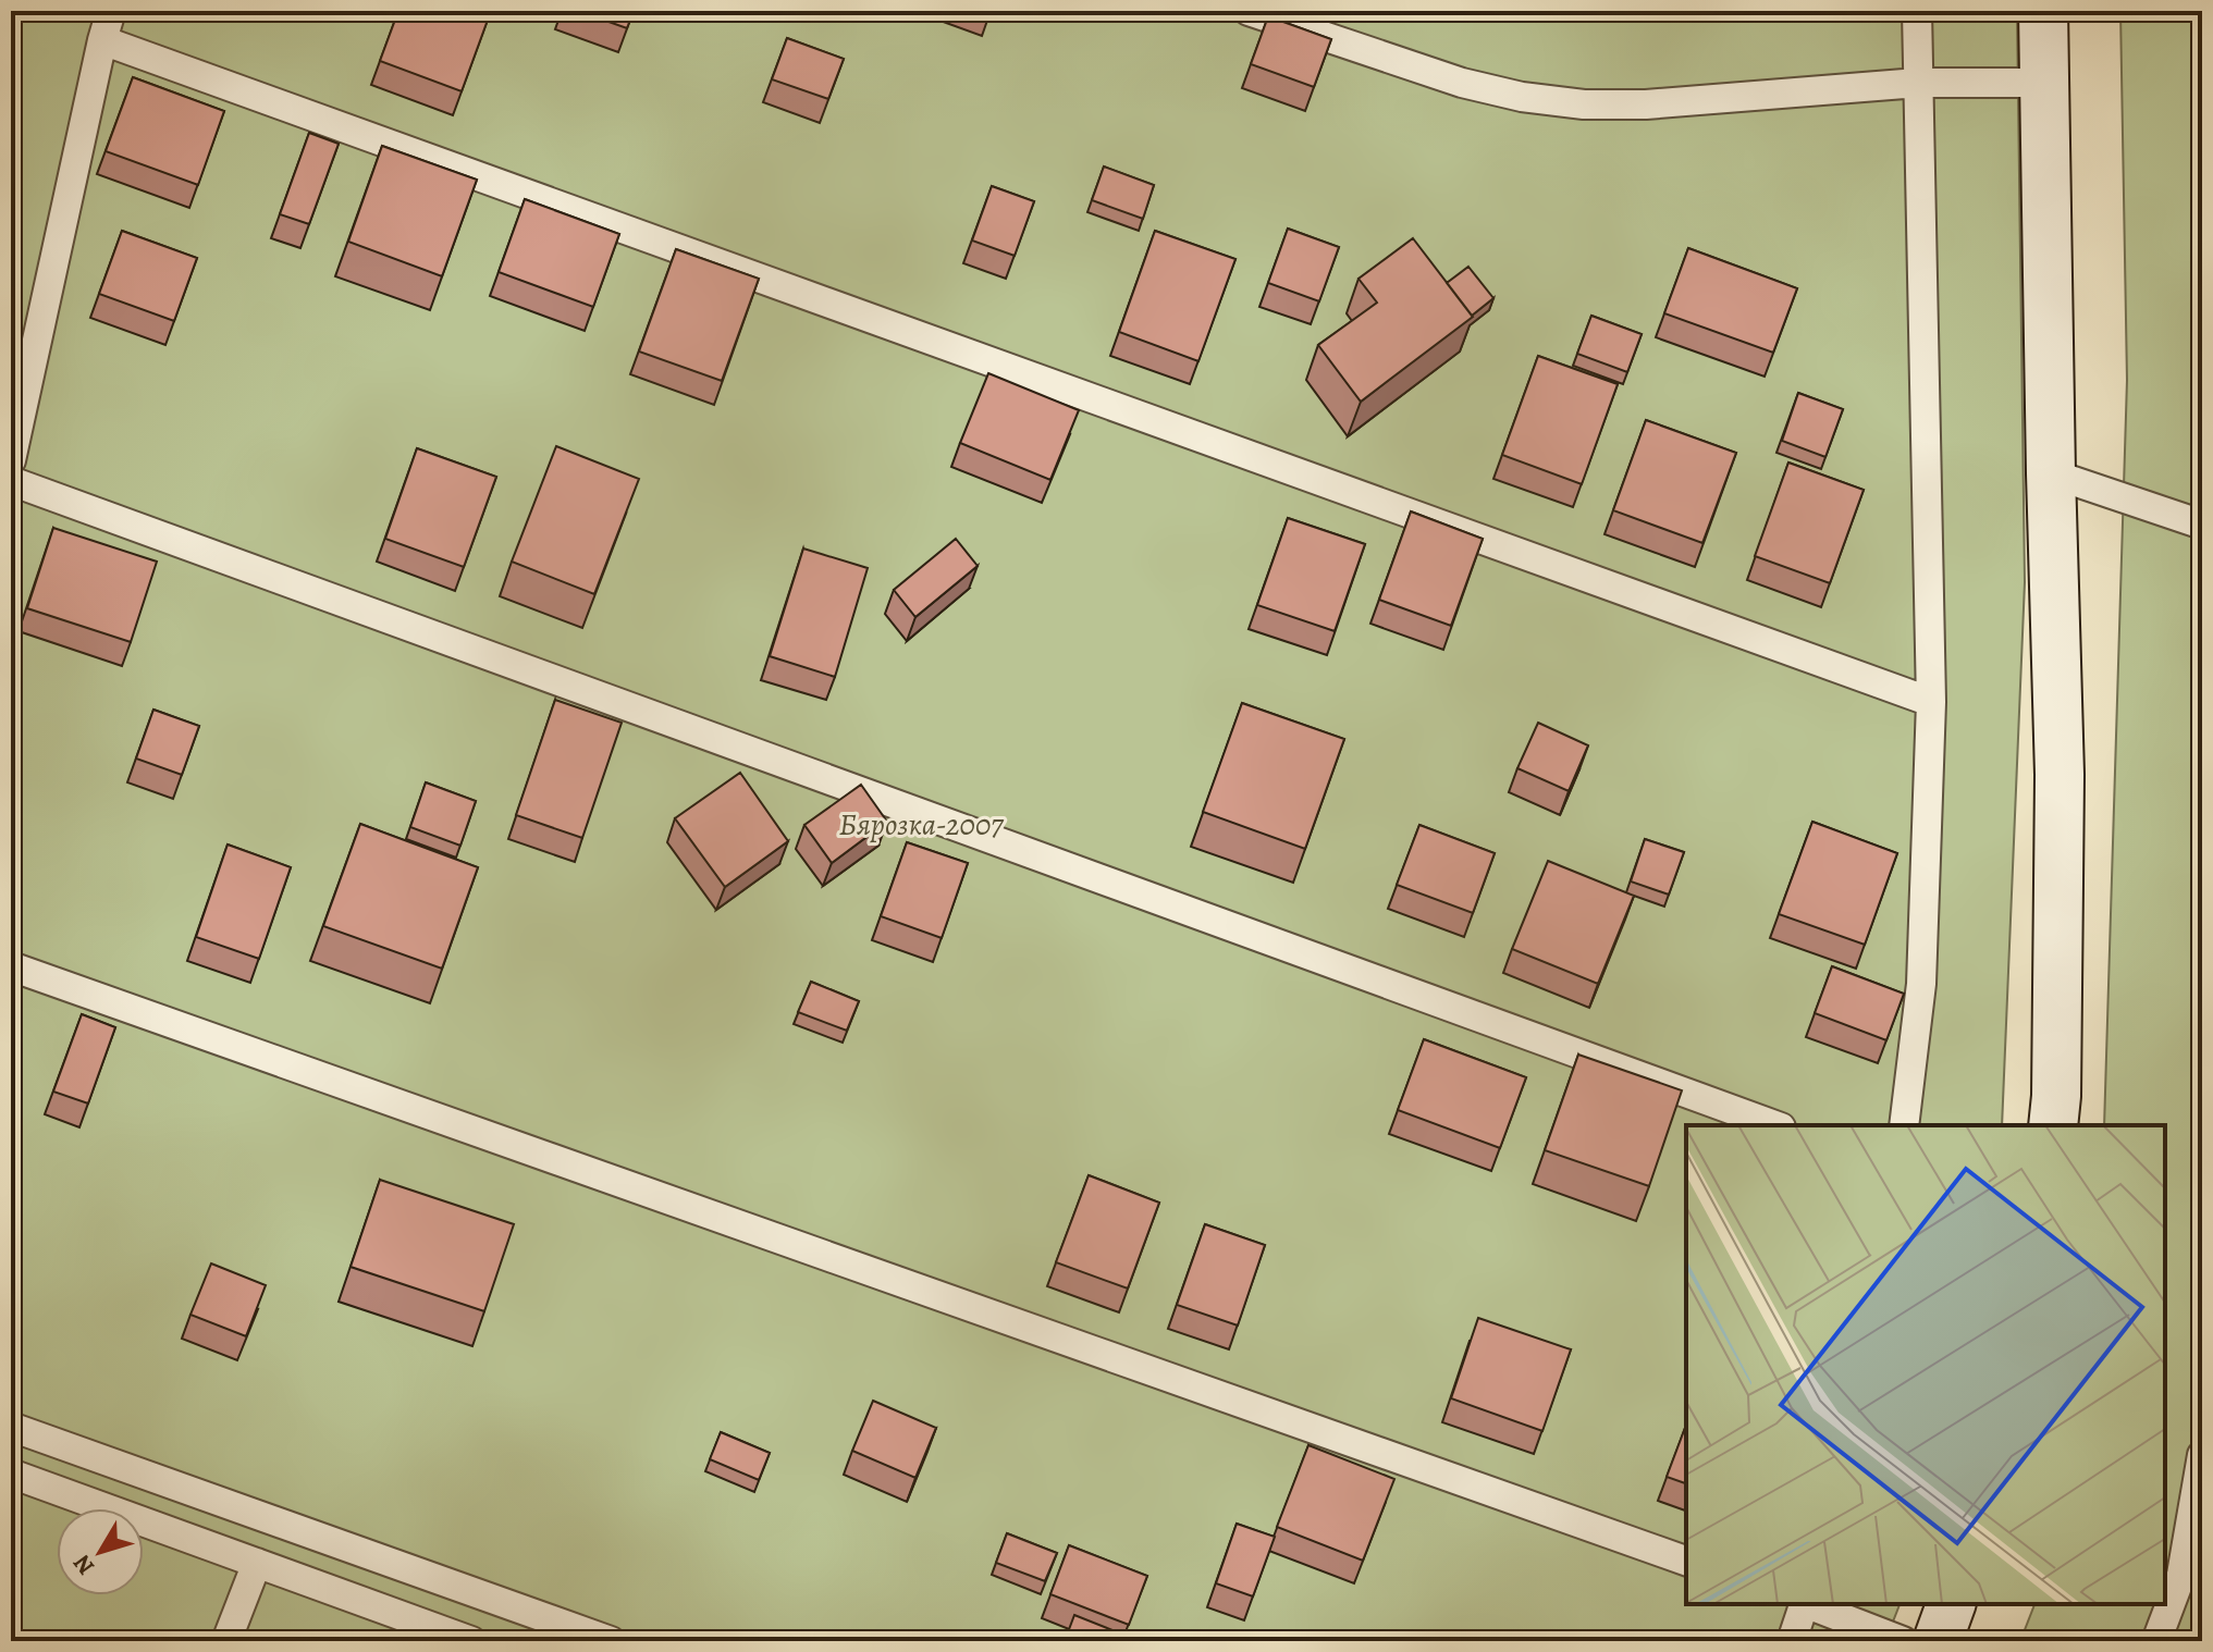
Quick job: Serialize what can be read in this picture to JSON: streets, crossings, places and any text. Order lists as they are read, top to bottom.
{
  "parks": ["Бярозка-2007"],
  "north": "bottom left"
}
